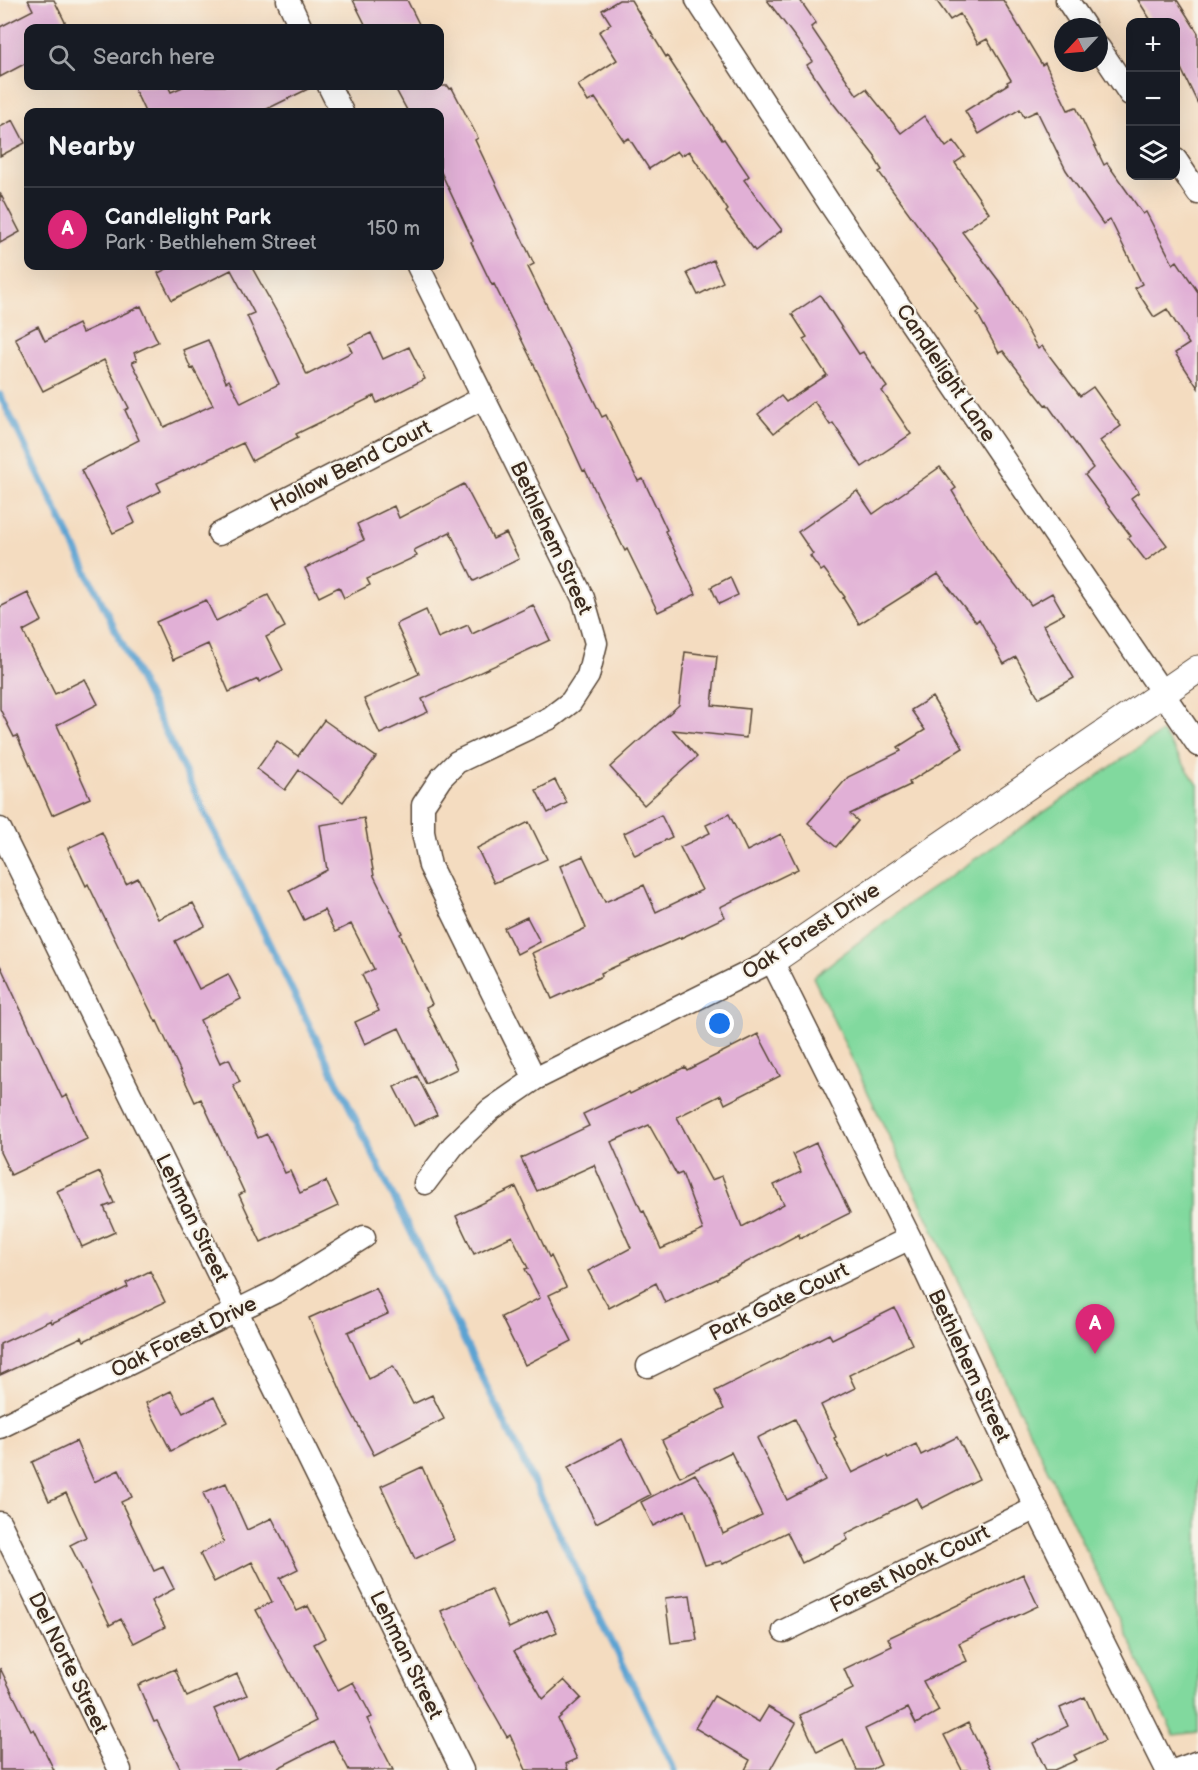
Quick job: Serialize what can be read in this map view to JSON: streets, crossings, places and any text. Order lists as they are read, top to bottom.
{
  "streets": {
    "street": [
      "Candlelight Lane",
      "Hollow Bend Court",
      "Bethlehem Street",
      "Oak Forest Drive",
      "Lehman Street",
      "Park Gate Court",
      "Forest Nook Court",
      "Del Norte Street"
    ]
  },
  "crossings": [
    ["Candlelight Lane", "Oak Forest Drive"],
    ["Hollow Bend Court", "Bethlehem Street"],
    ["Bethlehem Street", "Oak Forest Drive"],
    ["Bethlehem Street", "Park Gate Court"],
    ["Bethlehem Street", "Forest Nook Court"],
    ["Oak Forest Drive", "Lehman Street"]
  ],
  "north": "bottom left",
  "page": {
    "map_buttons": ["+", "−"],
    "search": "Search here",
    "heading": "Nearby",
    "list": [
      {
        "mark": "A",
        "name": "Candlelight Park",
        "note": "Park · Bethlehem Street",
        "value": "150 m"
      }
    ],
    "pins": "A"
  }
}
